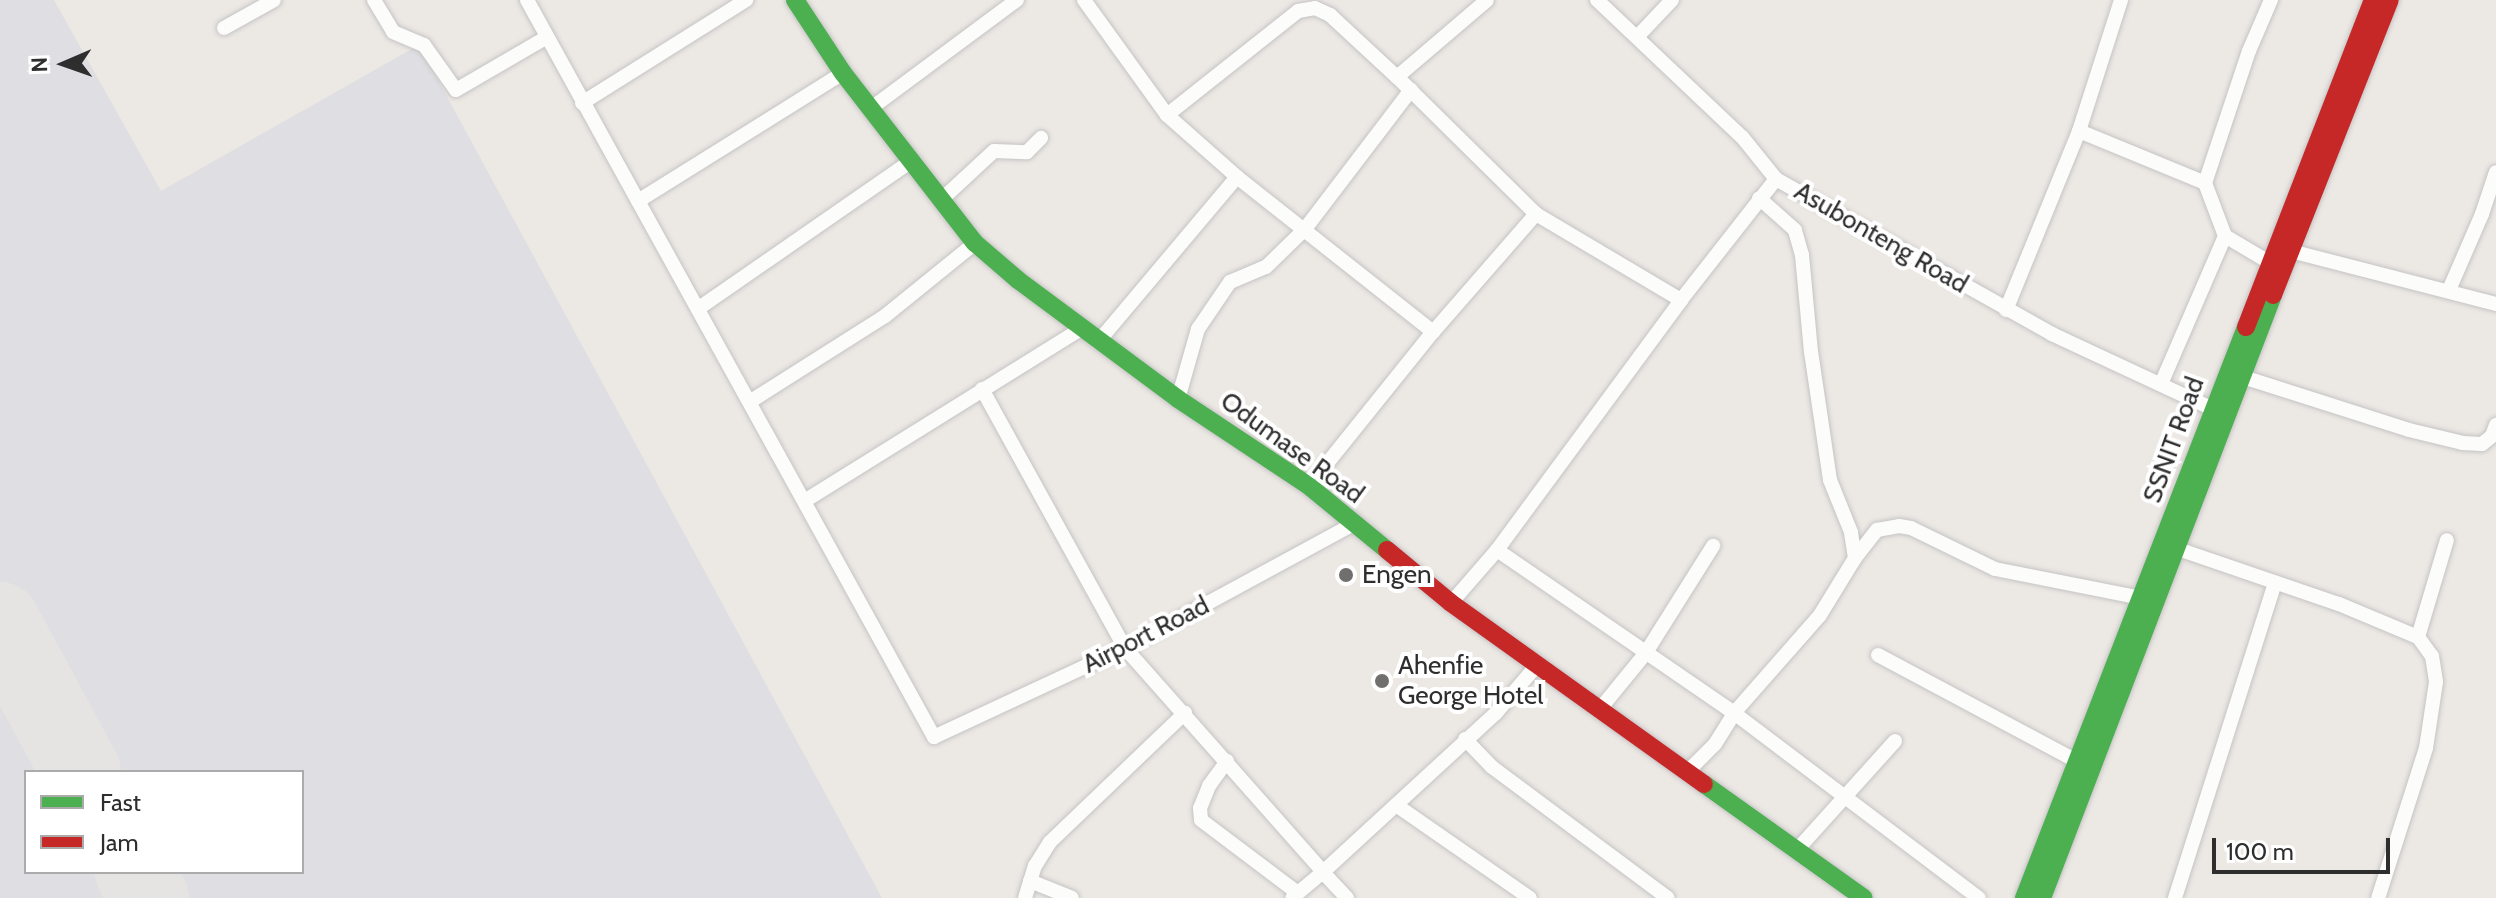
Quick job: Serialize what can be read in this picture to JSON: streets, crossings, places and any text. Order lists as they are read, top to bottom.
{
  "streets": {
    "street": [
      "Asubonteng Road",
      "SSNIT Road",
      "Odumase Road",
      "Airport Road"
    ]
  },
  "crossings": [
    ["Asubonteng Road", "SSNIT Road"],
    ["Odumase Road", "Airport Road"]
  ],
  "places": ["Engen", "Ahenfie George Hotel"],
  "legend": ["Fast", "Jam"],
  "scale_bar": "100 m",
  "north": "left"
}
